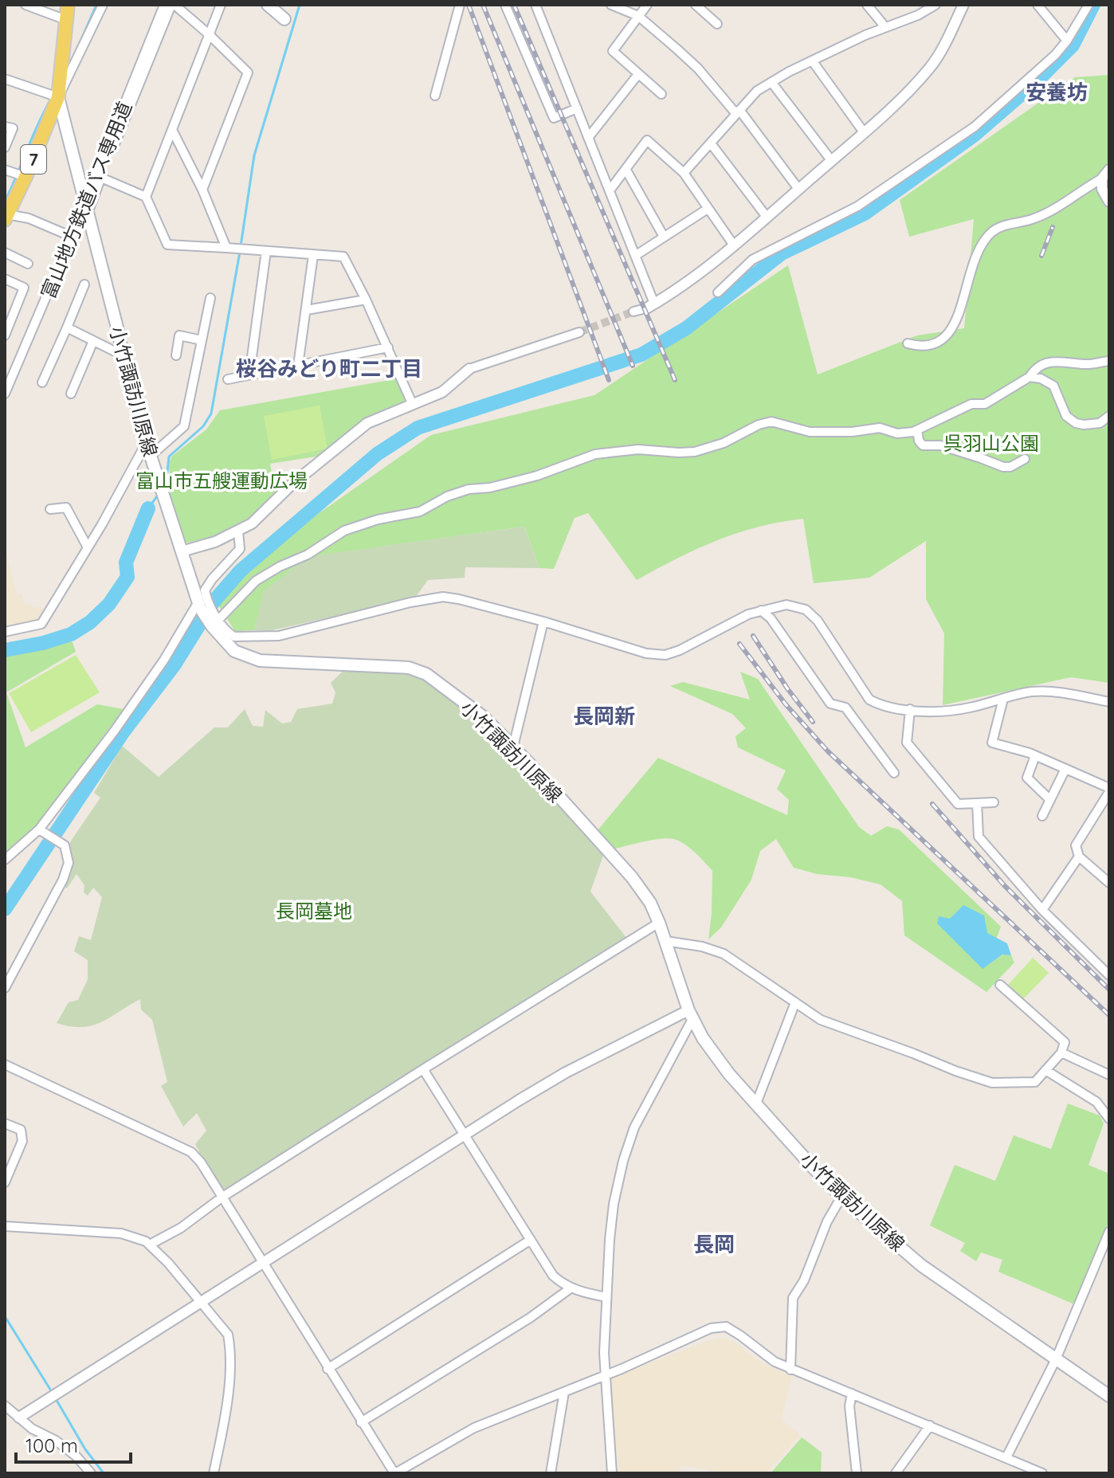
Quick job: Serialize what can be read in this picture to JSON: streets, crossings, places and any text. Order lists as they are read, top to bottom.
{
  "streets": {
    "main road": ["7", "小竹諏訪川原線"],
    "street": ["富山地方鉄道バス専用道"]
  },
  "crossings": [
    ["7", "小竹諏訪川原線"],
    ["富山地方鉄道バス専用道", "小竹諏訪川原線"]
  ],
  "districts": [
    "安養坊",
    "桜谷みどり町二丁目",
    "長岡新",
    "長岡"
  ],
  "parks": ["呉羽山公園", "富山市五艘運動広場", "長岡墓地"],
  "scale_bar": "100 m"
}
